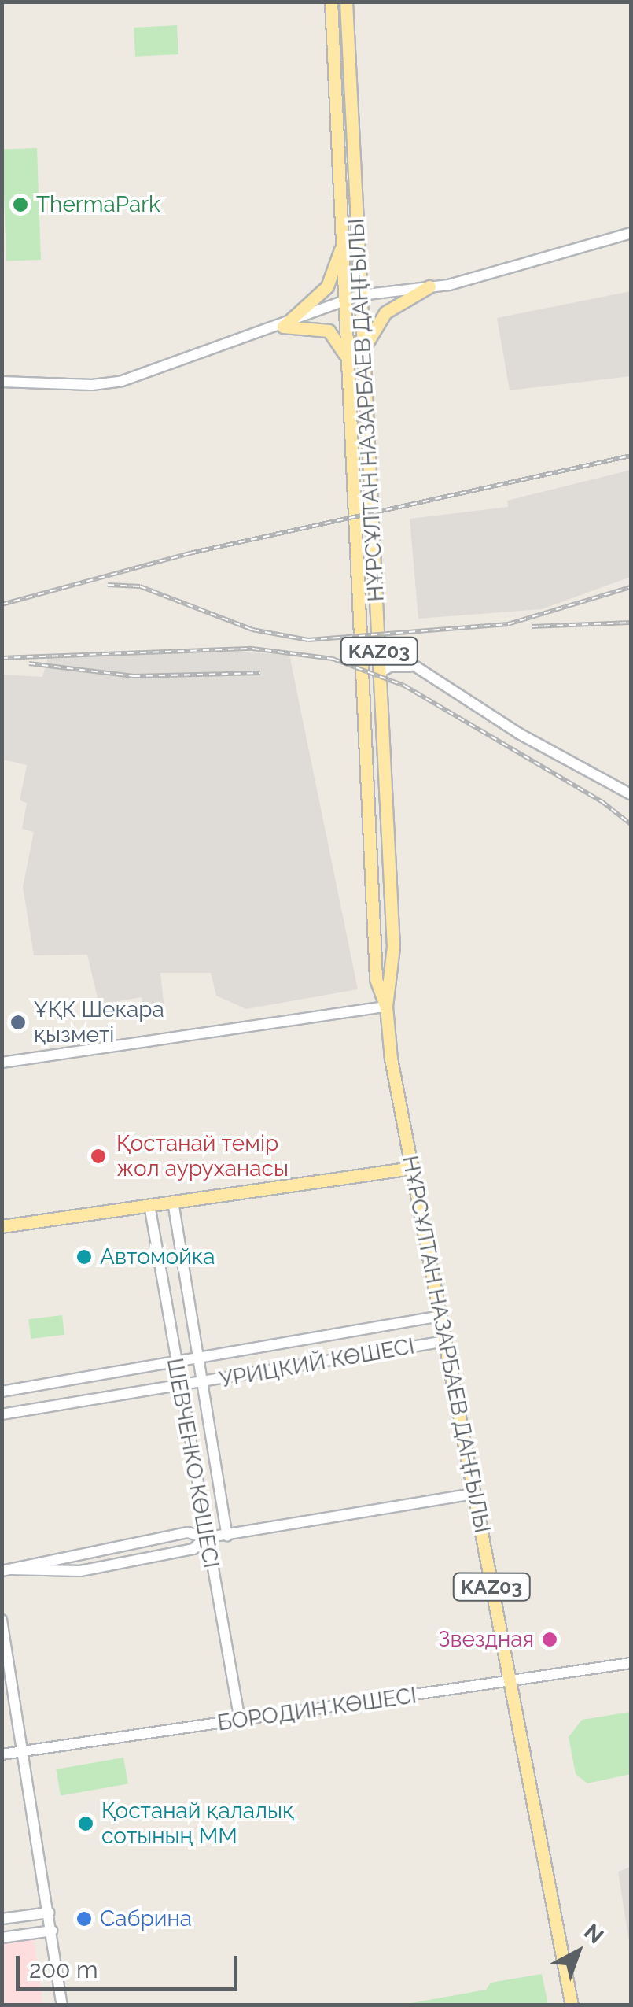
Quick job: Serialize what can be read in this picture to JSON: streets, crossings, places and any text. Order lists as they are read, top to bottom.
{
  "streets": {
    "main road": ["НҰРСҰЛТАН НАЗАРБАЕВ ДАҢҒЫЛЫ", "KАZ03"],
    "street": ["УРИЦКИЙ КӨШЕСІ", "ШЕВЧЕНКО КӨШЕСІ", "БОРОДИН КӨШЕСІ"]
  },
  "crossings": [
    ["НҰРСҰЛТАН НАЗАРБАЕВ ДАҢҒЫЛЫ", "KАZ03"],
    ["НҰРСҰЛТАН НАЗАРБАЕВ ДАҢҒЫЛЫ", "УРИЦКИЙ КӨШЕСІ"],
    ["НҰРСҰЛТАН НАЗАРБАЕВ ДАҢҒЫЛЫ", "БОРОДИН КӨШЕСІ"],
    ["УРИЦКИЙ КӨШЕСІ", "ШЕВЧЕНКО КӨШЕСІ"],
    ["ШЕВЧЕНКО КӨШЕСІ", "БОРОДИН КӨШЕСІ"]
  ],
  "places": [
    "ThermaPark",
    "ҰҚК Шекара қызметі",
    "Қостанай темір жол ауруханасы",
    "Автомойка",
    "Звездная",
    "Қостанай қалалық сотының ММ",
    "Сабрина"
  ],
  "scale_bar": "200 m",
  "north": "top right"
}
